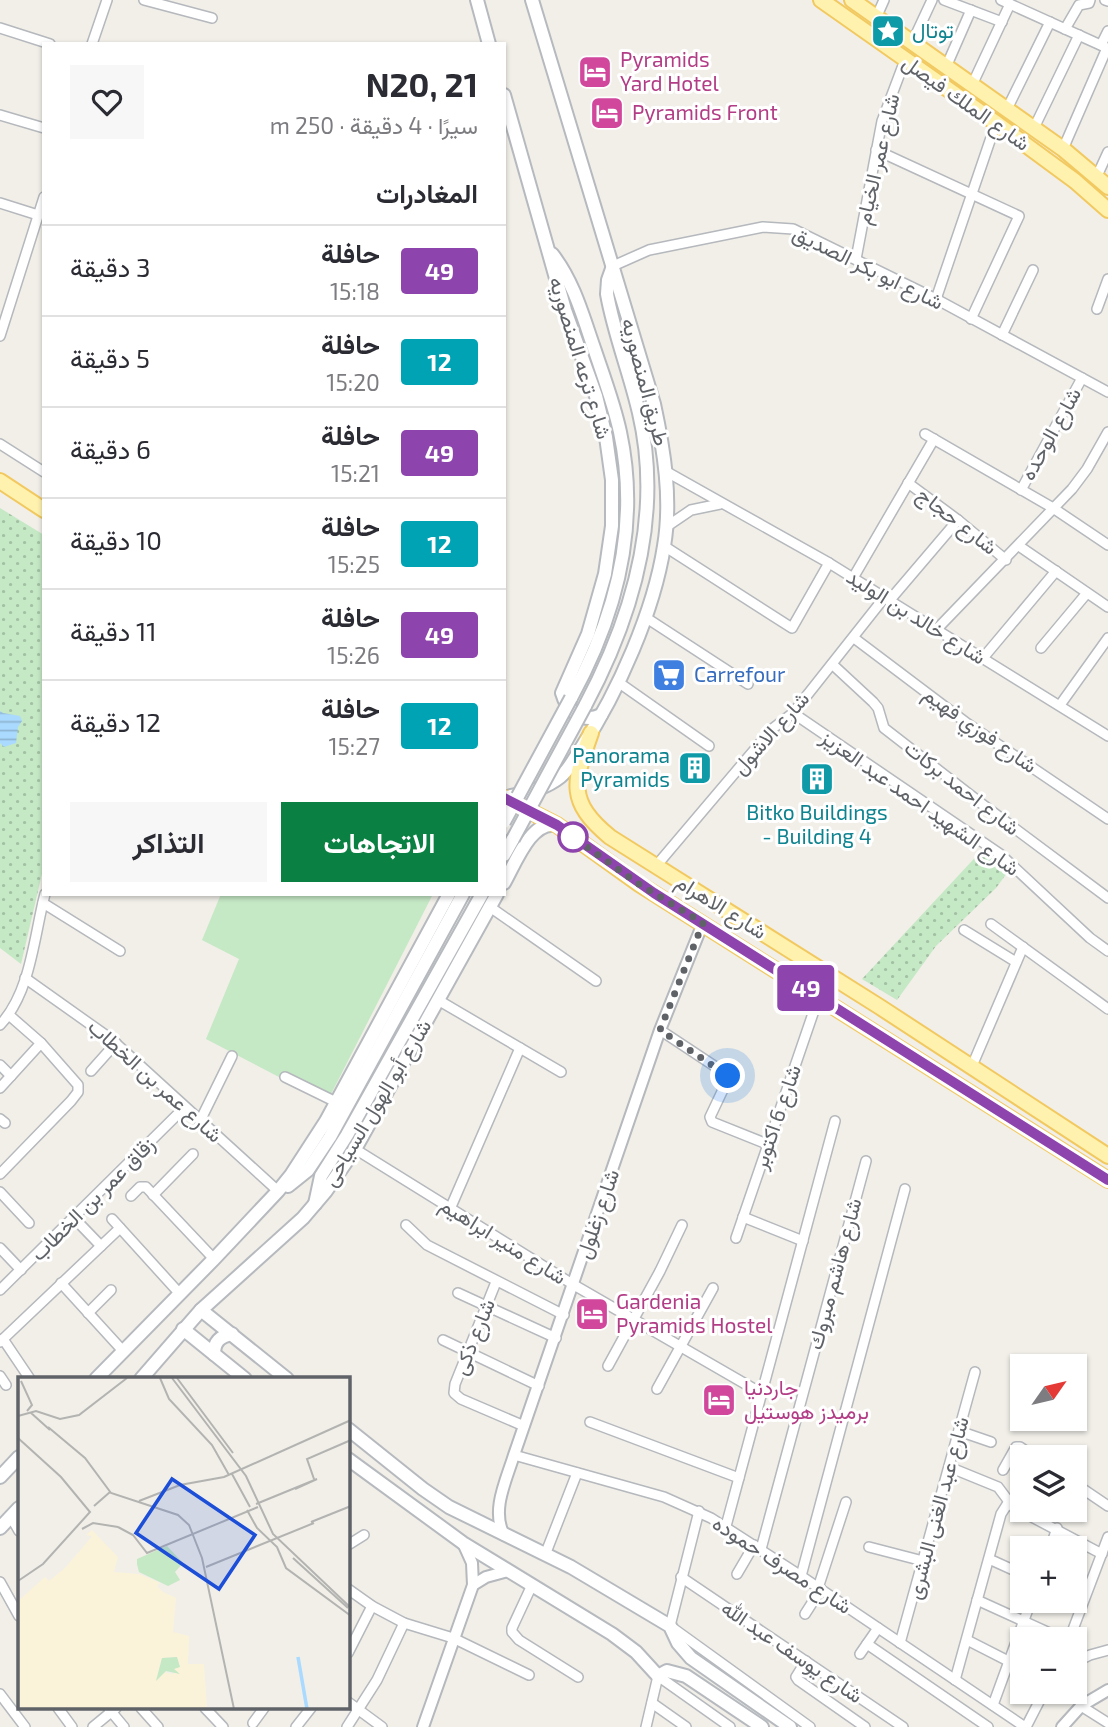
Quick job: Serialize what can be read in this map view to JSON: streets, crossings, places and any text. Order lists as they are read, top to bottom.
{
  "streets": {
    "main road": [
      "شارع الملك فيصل",
      "شارع ترعه المنصوريه",
      "طريق المنصوريه",
      "شارع الاهرام",
      "شارع أبو الهول السياحى"
    ],
    "street": [
      "شارع عمر الخيام",
      "شارع ابو بكر الصديق",
      "شارع الوحده",
      "شارع حجاج",
      "شارع خالد بن الوليد",
      "شارع فوزي فهيم",
      "شارع الاشول",
      "شارع احمد بركات",
      "شارع الشهيد احمد عبد العزيز",
      "شارع عمر بن الخطاب",
      "شارع 6 اكتوبر",
      "زقاق عمر بن الخطاب",
      "شارع زغلول",
      "شارع منير ابراهيم",
      "شارع هاشم مبروك",
      "شارع ذكى",
      "شارع عبد الغنى البشرى",
      "شارع مصرف حموده",
      "شارع يوسف عبد الله"
    ]
  },
  "crossings": [
    ["شارع الملك فيصل", "شارع عمر الخيام"],
    ["شارع عمر الخيام", "شارع ابو بكر الصديق"],
    ["شارع ابو بكر الصديق", "طريق المنصوريه"],
    ["شارع ابو بكر الصديق", "شارع الوحده"],
    ["شارع ترعه المنصوريه", "طريق المنصوريه"],
    ["طريق المنصوريه", "شارع خالد بن الوليد"],
    ["طريق المنصوريه", "شارع الاهرام"],
    ["شارع حجاج", "شارع الاشول"],
    ["شارع خالد بن الوليد", "شارع الاشول"],
    ["شارع فوزي فهيم", "شارع الاشول"],
    ["شارع الاشول", "شارع احمد بركات"],
    ["شارع الاشول", "شارع الشهيد احمد عبد العزيز"],
    ["شارع الاشول", "شارع الاهرام"],
    ["شارع الاهرام", "شارع 6 اكتوبر"],
    ["شارع الاهرام", "شارع زغلول"],
    ["شارع عمر بن الخطاب", "شارع أبو الهول السياحى"],
    ["شارع عمر بن الخطاب", "زقاق عمر بن الخطاب"],
    ["شارع أبو الهول السياحى", "شارع منير ابراهيم"],
    ["شارع زغلول", "شارع منير ابراهيم"],
    ["شارع زغلول", "شارع ذكى"],
    ["شارع زغلول", "شارع مصرف حموده"],
    ["شارع هاشم مبروك", "شارع مصرف حموده"],
    ["شارع عبد الغنى البشرى", "شارع مصرف حموده"]
  ],
  "places": {
    "place": ["توتال"],
    "hotel": [
      "Pyramids Yard Hotel",
      "Pyramids Front",
      "Gardenia Pyramids Hostel",
      "جاردنيا برميدز هوستيل"
    ],
    "supermarket": ["Carrefour"],
    "building": ["Panorama Pyramids", "Bitko Buildings - Building 4"]
  },
  "lines": ["bus line 49"],
  "north": "top right",
  "page": {
    "on_map": "49",
    "heading": [
      ["N20, 21", "سيرًا · 4 دقيقة · 250 m"],
      "المغادرات"
    ],
    "list": [
      {
        "mark": "49",
        "name": "حافلة",
        "note": "15:18",
        "value": "3 دقيقة"
      },
      {
        "mark": "12",
        "name": "حافلة",
        "note": "15:20",
        "value": "5 دقيقة"
      },
      {
        "mark": "49",
        "name": "حافلة",
        "note": "15:21",
        "value": "6 دقيقة"
      },
      {
        "mark": "12",
        "name": "حافلة",
        "note": "15:25",
        "value": "10 دقيقة"
      },
      {
        "mark": "49",
        "name": "حافلة",
        "note": "15:26",
        "value": "11 دقيقة"
      },
      {
        "mark": "12",
        "name": "حافلة",
        "note": "15:27",
        "value": "12 دقيقة"
      }
    ],
    "buttons": ["الاتجاهات", "التذاكر"],
    "map_buttons": ["+", "−"]
  }
}
